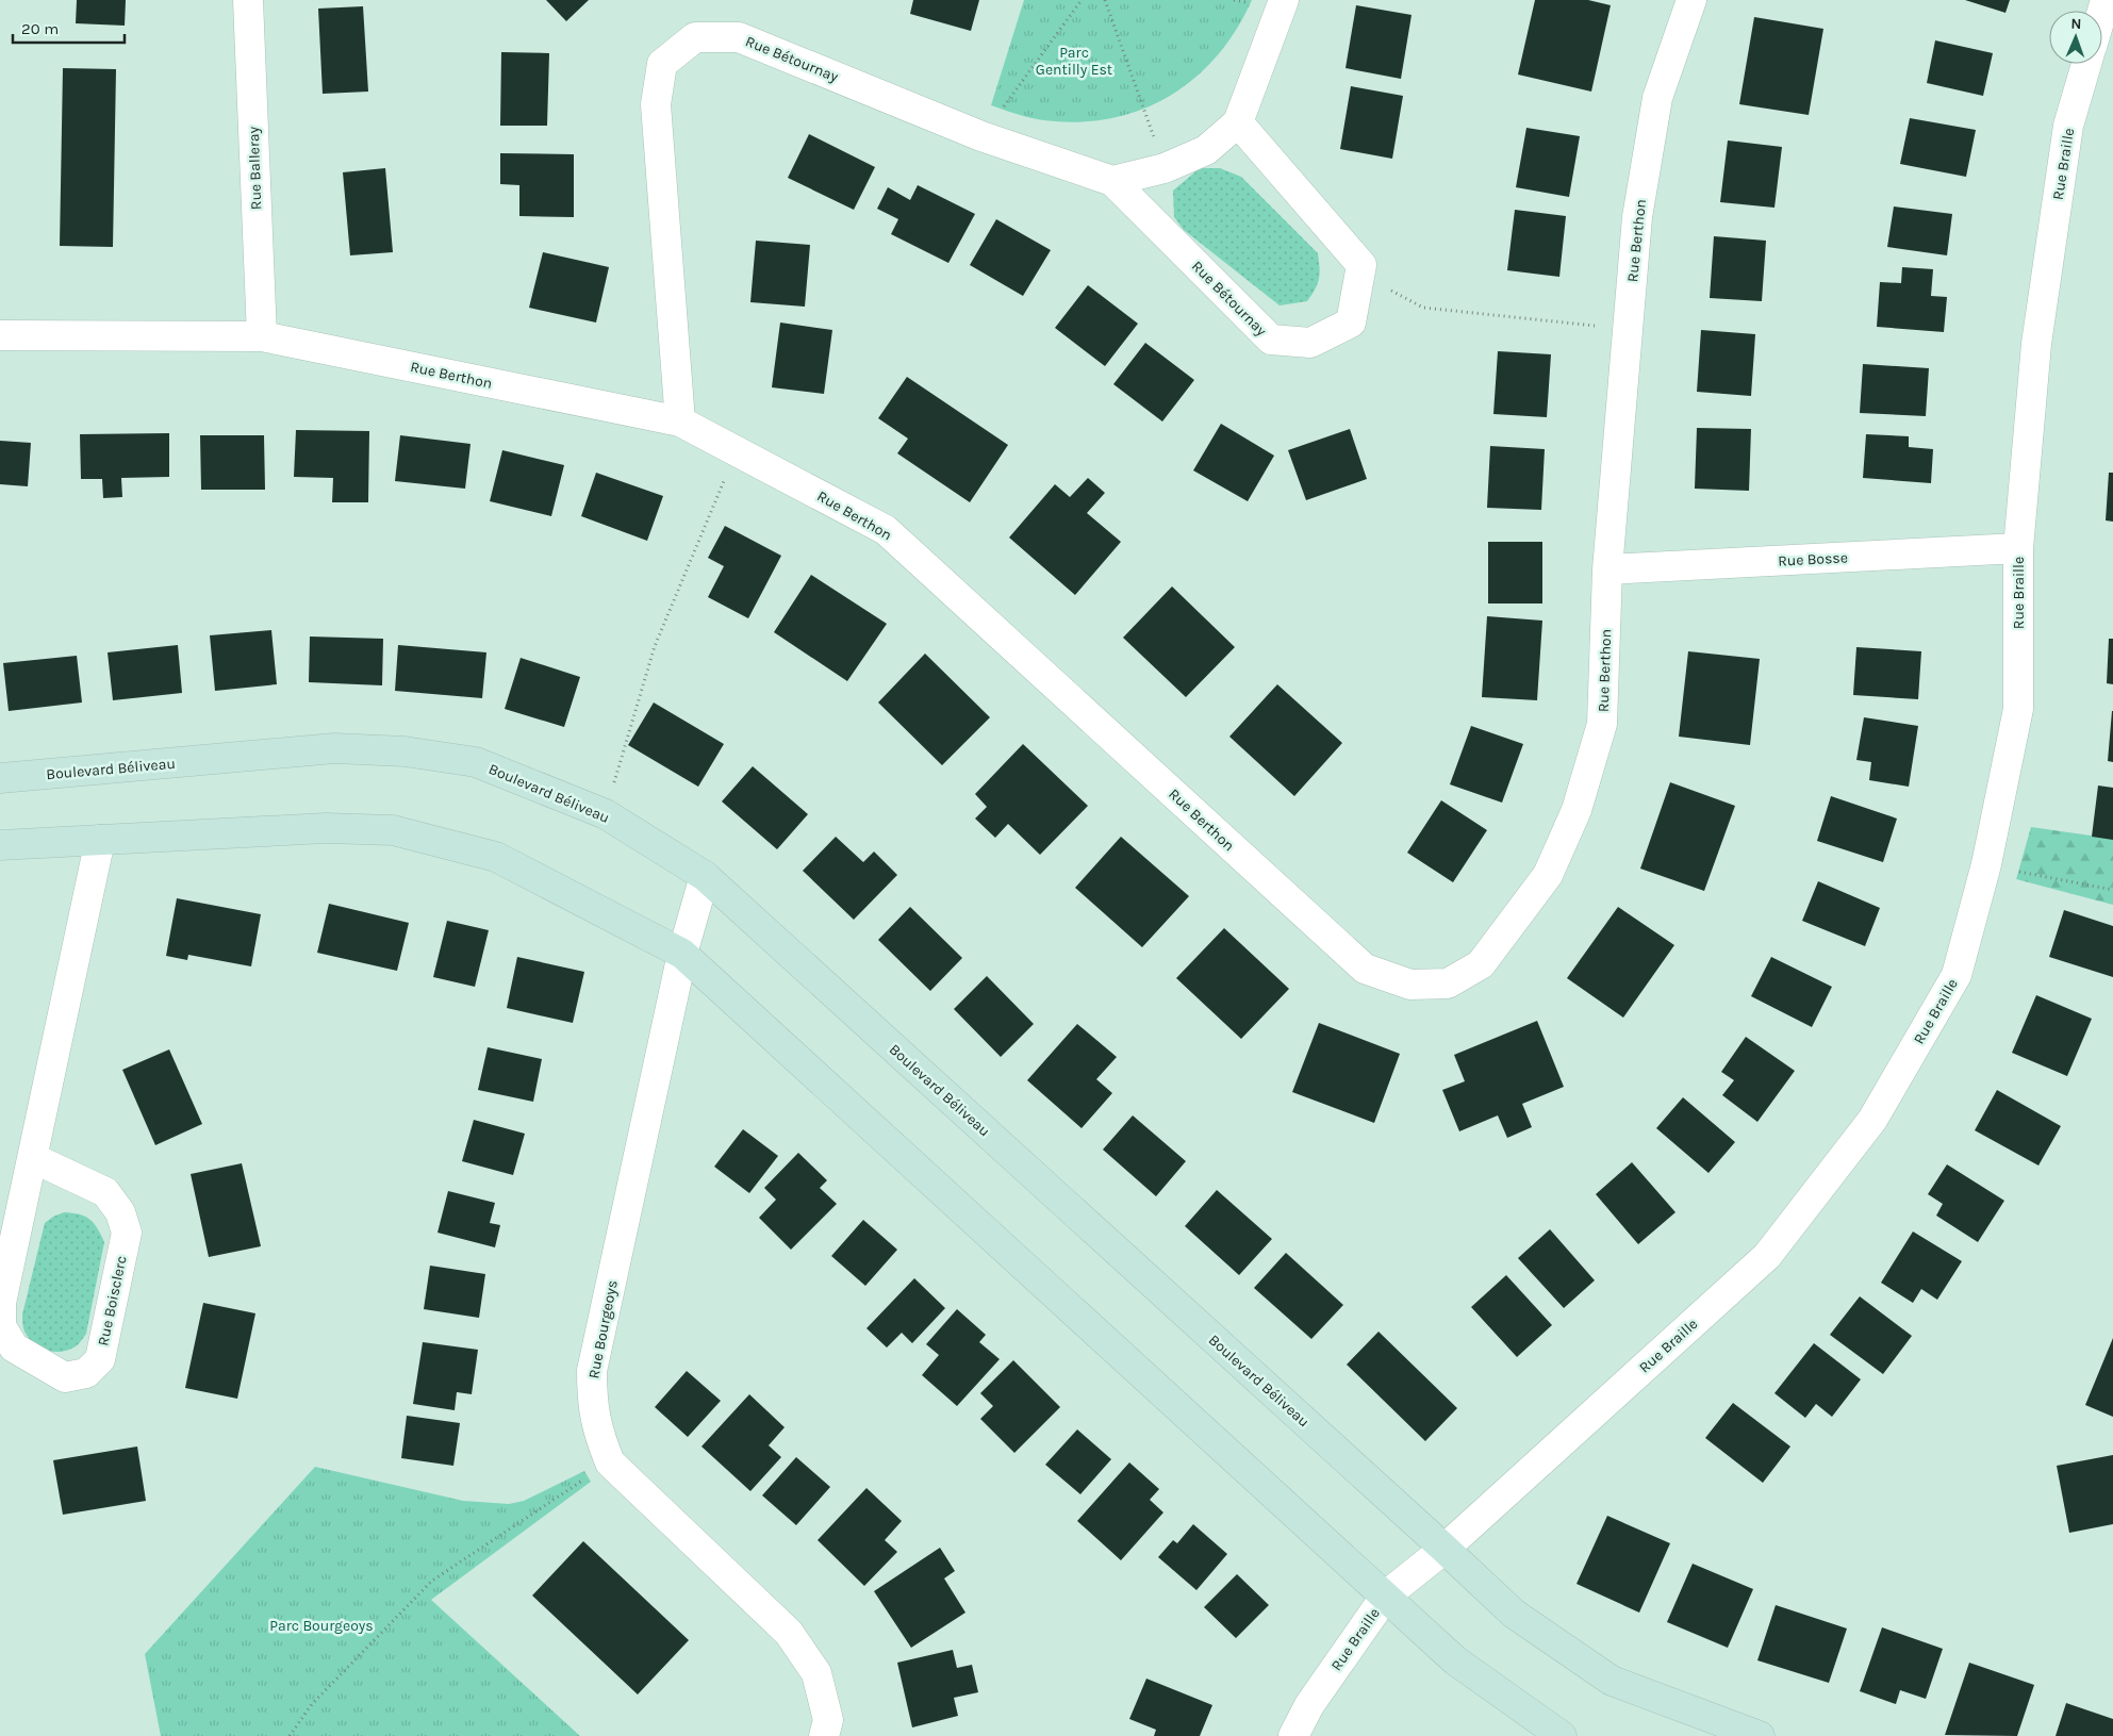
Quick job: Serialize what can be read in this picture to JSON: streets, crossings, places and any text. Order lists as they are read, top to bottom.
{
  "streets": {
    "street": [
      "Rue Bétournay",
      "Rue Braille",
      "Rue Balleray",
      "Rue Berthon",
      "Rue Bosse",
      "Boulevard Béliveau",
      "Rue Boisclerc",
      "Rue Bourgeoys"
    ]
  },
  "crossings": [
    ["Rue Bétournay", "Rue Berthon"],
    ["Rue Braille", "Rue Bosse"],
    ["Rue Braille", "Boulevard Béliveau"],
    ["Rue Balleray", "Rue Berthon"],
    ["Rue Berthon", "Rue Bosse"],
    ["Boulevard Béliveau", "Rue Bourgeoys"]
  ],
  "parks": ["Parc Gentilly Est", "Parc Bourgeoys"],
  "scale_bar": "20 m",
  "north": "top"
}
